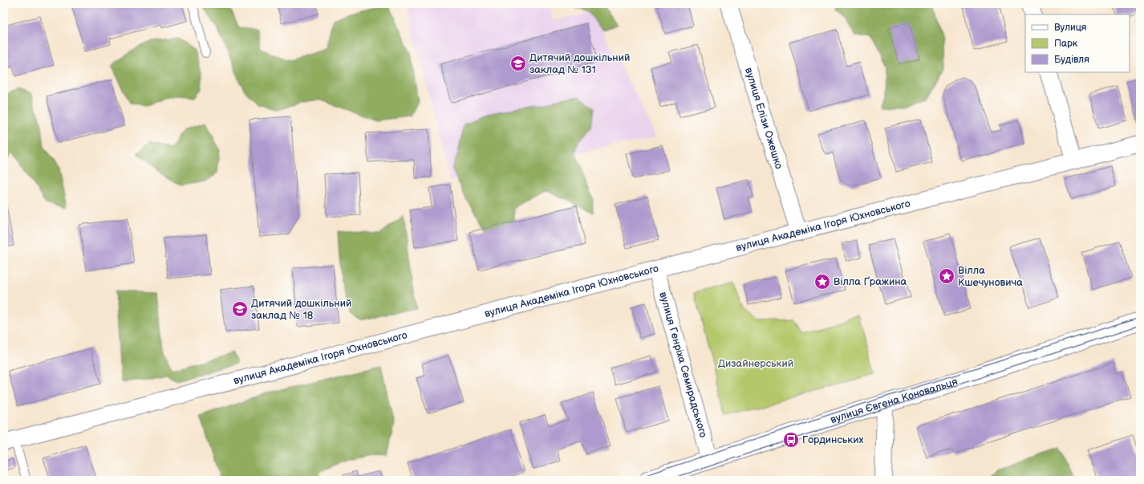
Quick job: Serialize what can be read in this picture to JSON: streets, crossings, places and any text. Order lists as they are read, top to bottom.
{
  "streets": {
    "street": [
      "вулиця Елізи Ожешко",
      "вулиця Академіка Ігоря Юхновського",
      "вулиця Генріха Семирадського",
      "вулиця Євгена Коновальця"
    ]
  },
  "crossings": [
    ["вулиця Елізи Ожешко", "вулиця Академіка Ігоря Юхновського"],
    ["вулиця Академіка Ігоря Юхновського", "вулиця Генріха Семирадського"],
    ["вулиця Генріха Семирадського", "вулиця Євгена Коновальця"]
  ],
  "parks": ["Дизайнерський"],
  "places": {
    "school or university": ["Дитячий дошкільний заклад № 131", "Дитячий дошкільний заклад № 18"],
    "place": ["Вілла Кшечуновича", "Вілла Ґражина"],
    "bus stop": ["Гординських"]
  },
  "legend": ["Вулиця", "Парк", "Будівля"]
}
